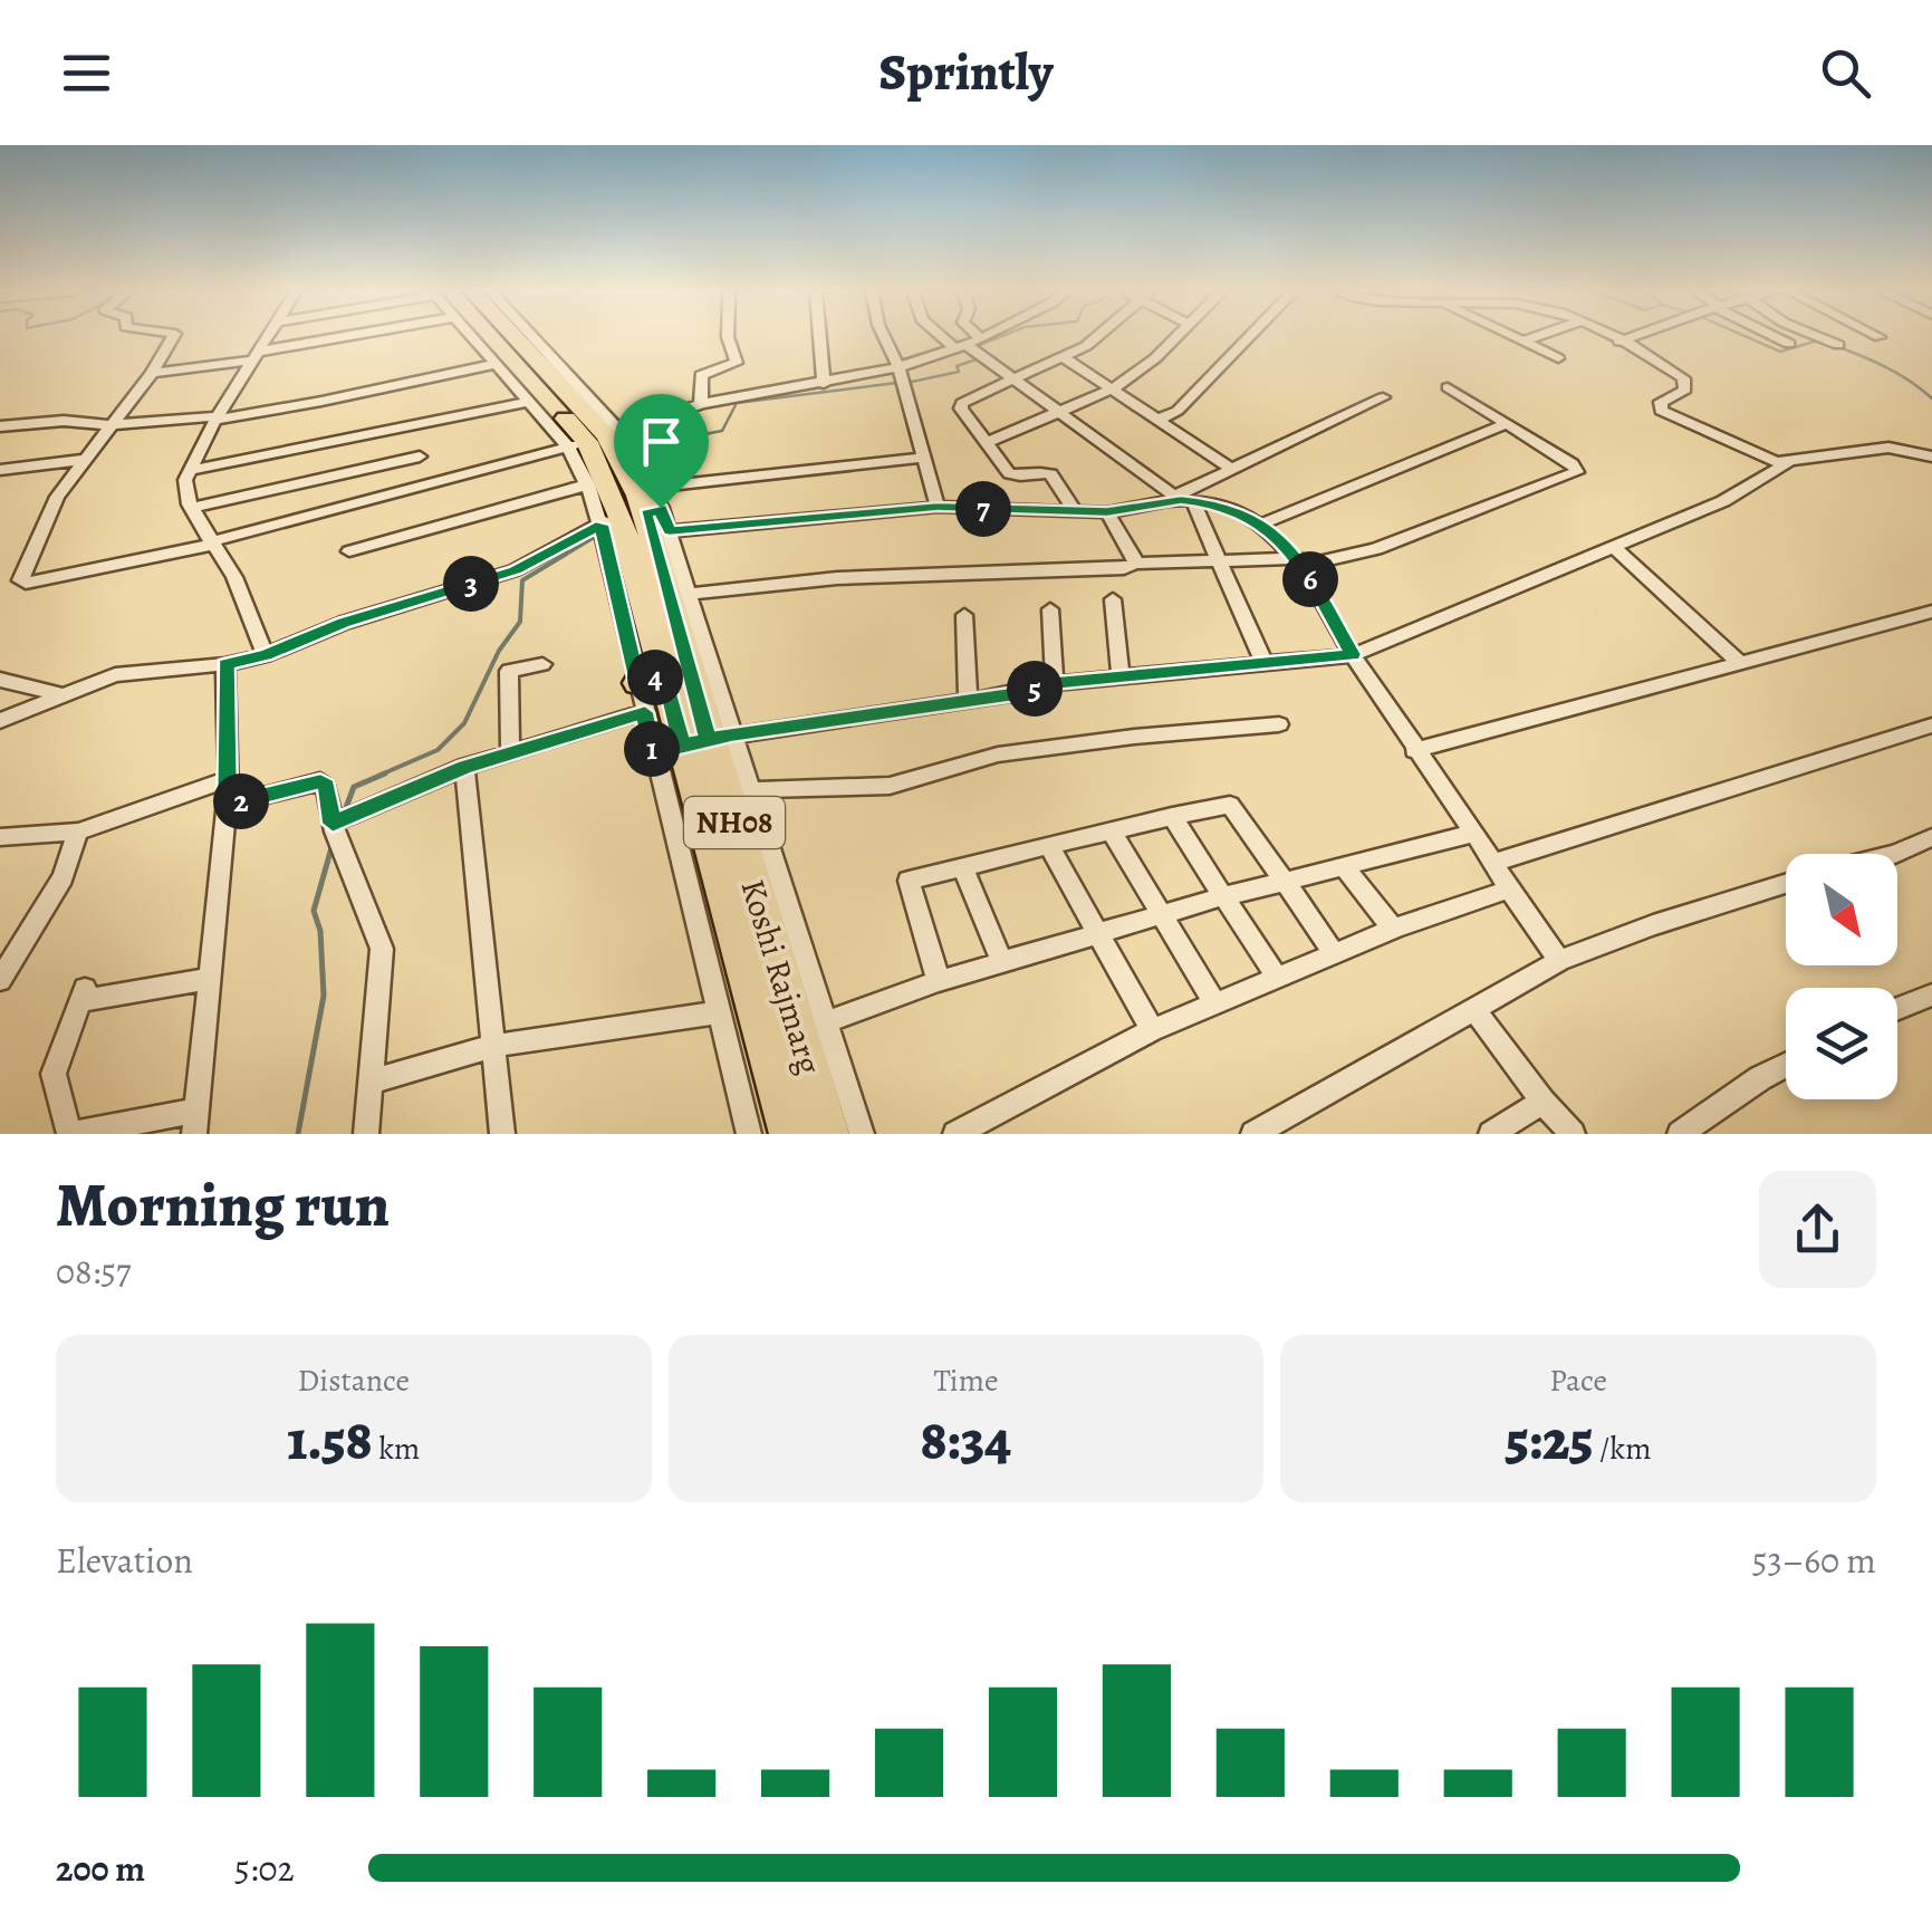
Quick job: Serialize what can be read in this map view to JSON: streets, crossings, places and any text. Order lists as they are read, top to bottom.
{
  "streets": {
    "main road": ["NH08", "Koshi Rajmarg"]
  },
  "north": "bottom right",
  "page": {
    "header": "Sprintly",
    "pins": [
      "7",
      "6",
      "3",
      "4",
      "5",
      "1",
      "2"
    ],
    "heading": ["Morning run", "08:57"],
    "stats": [
      ["Distance", "1.58 km"],
      ["Time", "8:34"],
      ["Pace", "5:25 /km"]
    ],
    "chart": ["Elevation", "53–60 m"],
    "list": [
      {
        "name": "200 m",
        "note": "5:02"
      }
    ]
  }
}
